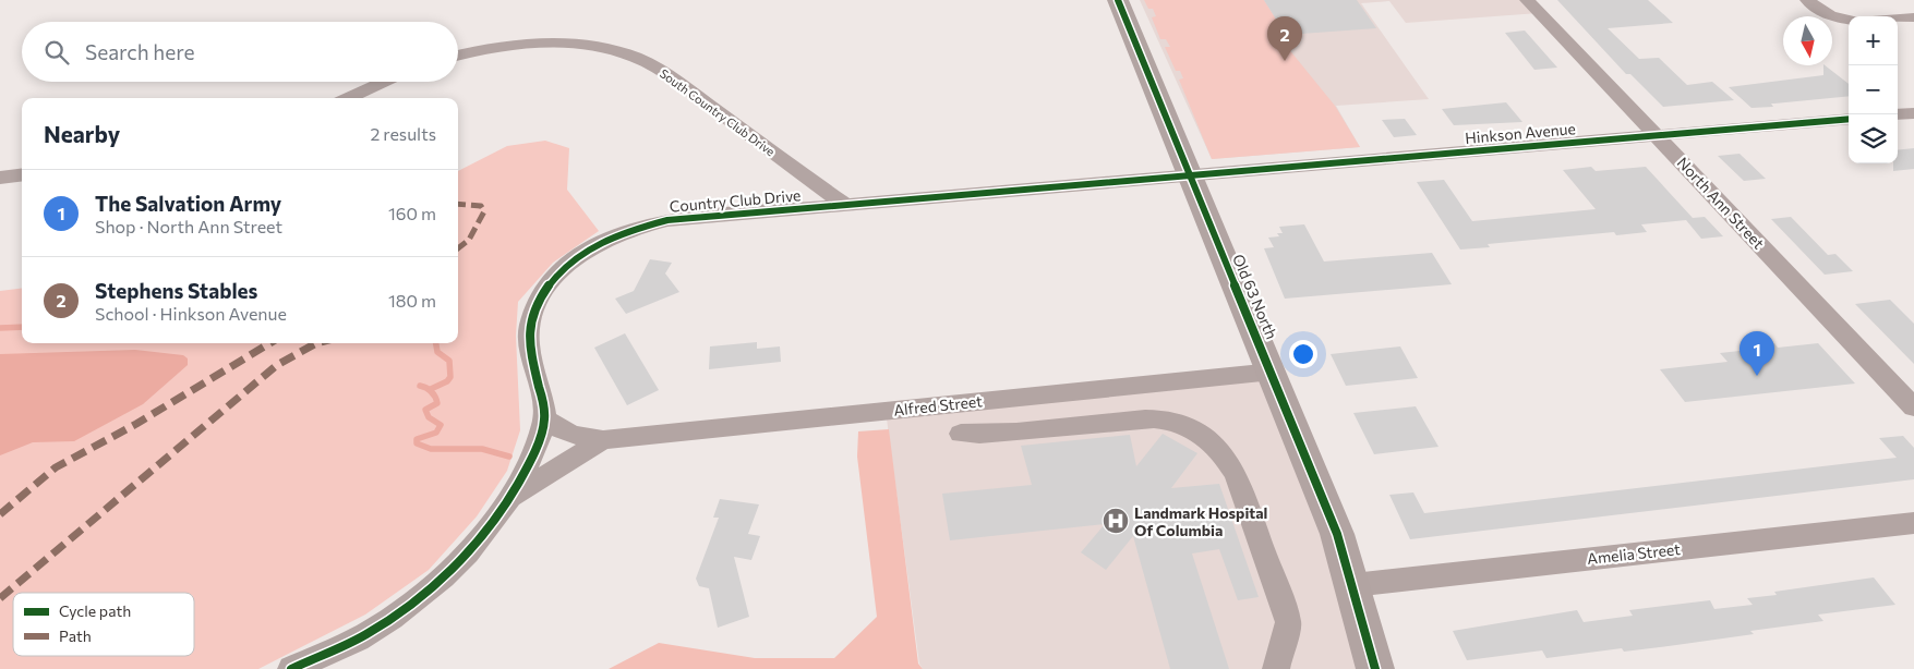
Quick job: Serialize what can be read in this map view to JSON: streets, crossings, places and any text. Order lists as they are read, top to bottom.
{
  "streets": {
    "main road": ["Old 63 North"],
    "street": [
      "South Country Club Drive",
      "Hinkson Avenue",
      "Country Club Drive",
      "North Ann Street",
      "Alfred Street",
      "Amelia Street"
    ]
  },
  "crossings": [
    ["South Country Club Drive", "Country Club Drive"],
    ["Hinkson Avenue", "Country Club Drive"],
    ["Hinkson Avenue", "North Ann Street"],
    ["Hinkson Avenue", "Old 63 North"],
    ["Country Club Drive", "Old 63 North"],
    ["Country Club Drive", "Alfred Street"],
    ["Old 63 North", "Alfred Street"],
    ["Old 63 North", "Amelia Street"]
  ],
  "places": {
    "hospital": ["Landmark Hospital Of Columbia"]
  },
  "legend": ["Cycle path", "Path"],
  "north": "bottom",
  "page": {
    "map_buttons": ["+", "−"],
    "pins": ["2", "1"],
    "search": "Search here",
    "heading": ["Nearby", "2 results"],
    "list": [
      {
        "mark": "1",
        "name": "The Salvation Army",
        "note": "Shop · North Ann Street",
        "value": "160 m"
      },
      {
        "mark": "2",
        "name": "Stephens Stables",
        "note": "School · Hinkson Avenue",
        "value": "180 m"
      }
    ]
  }
}
